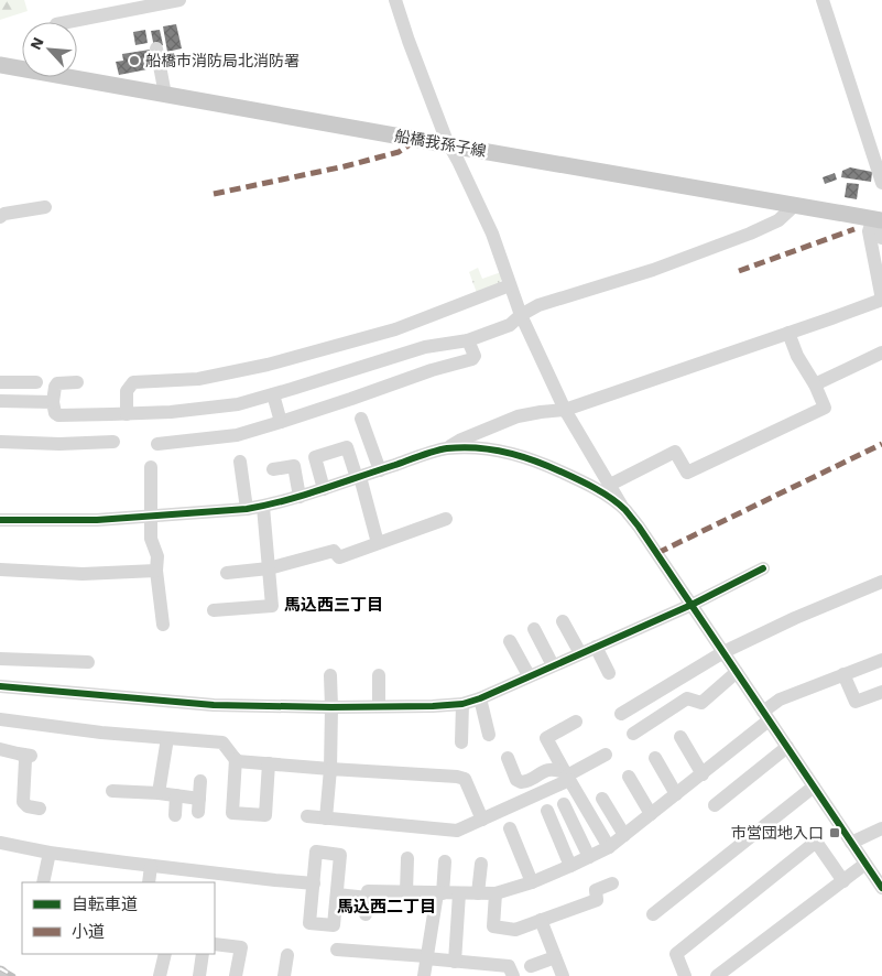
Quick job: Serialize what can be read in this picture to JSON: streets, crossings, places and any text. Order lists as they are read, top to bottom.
{
  "streets": {
    "main road": ["船橋我孫子線"]
  },
  "districts": ["馬込西三丁目", "馬込西二丁目"],
  "places": {
    "other": ["船橋市消防局北消防署"],
    "transit": ["市営団地入口"]
  },
  "legend": ["自転車道", "小道"],
  "north": "top left"
}
